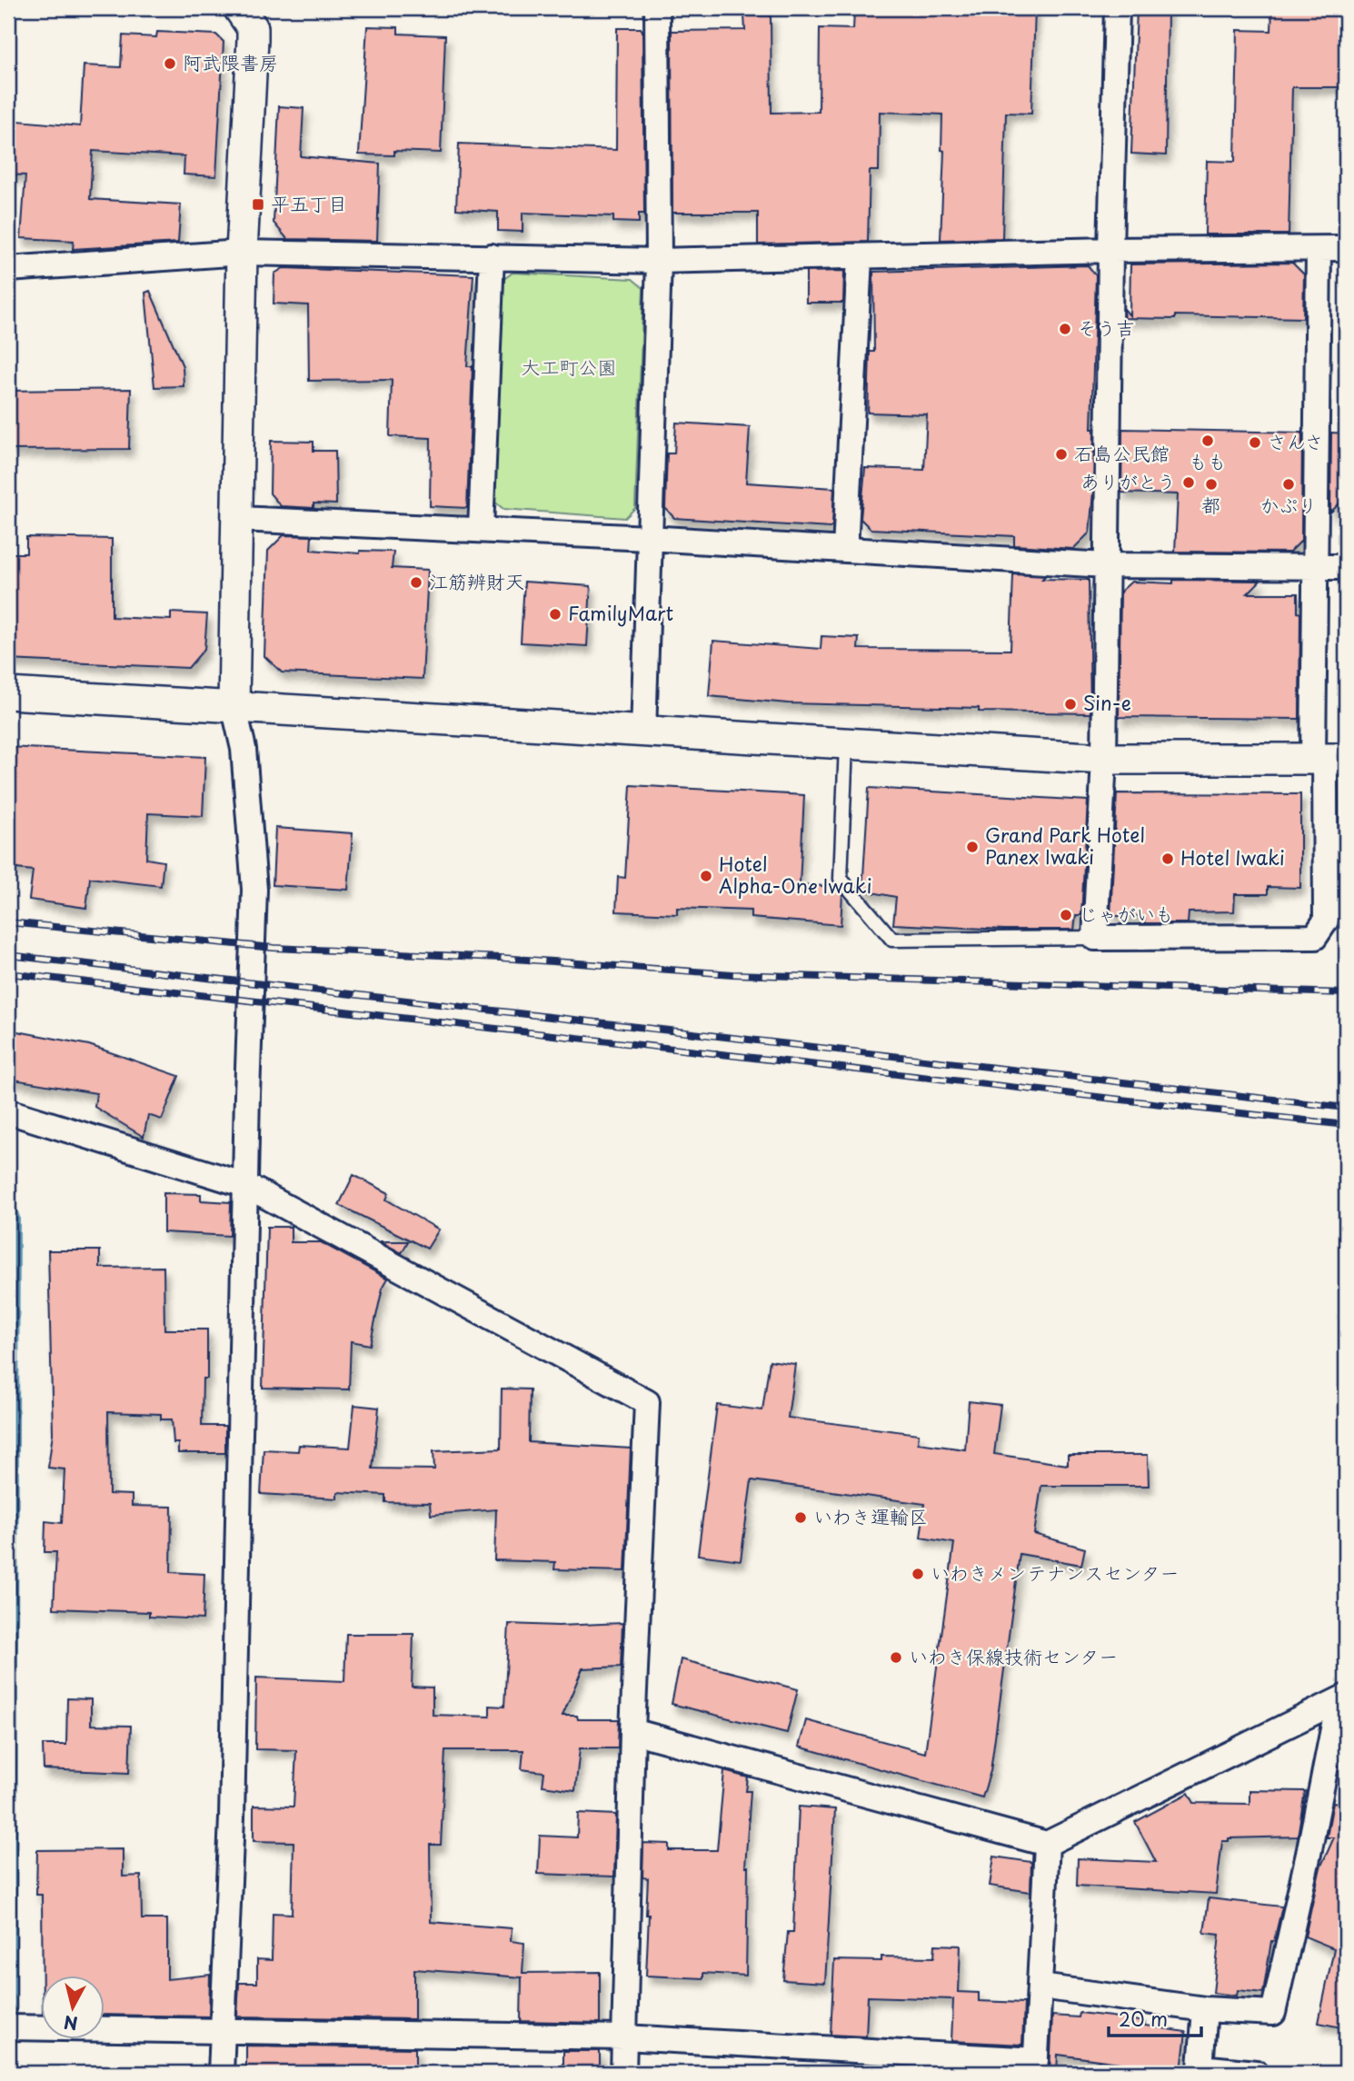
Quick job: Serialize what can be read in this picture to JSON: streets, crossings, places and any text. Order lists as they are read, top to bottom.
{
  "parks": ["大工町公園"],
  "places": {
    "other": [
      "阿武隈書房",
      "そう吉",
      "もも",
      "さんさ",
      "石島公民館",
      "ありがとう",
      "都",
      "かぷり",
      "江筋辨財天",
      "FamilyMart",
      "Sin-e",
      "Grand Park Hotel Panex Iwaki",
      "Hotel Iwaki",
      "Hotel Alpha-One Iwaki",
      "じゃがいも",
      "いわき運輸区",
      "いわきメンテナンスセンター",
      "いわき保線技術センター"
    ],
    "transit": ["平五丁目"]
  },
  "scale_bar": "20 m",
  "north": "bottom"
}
